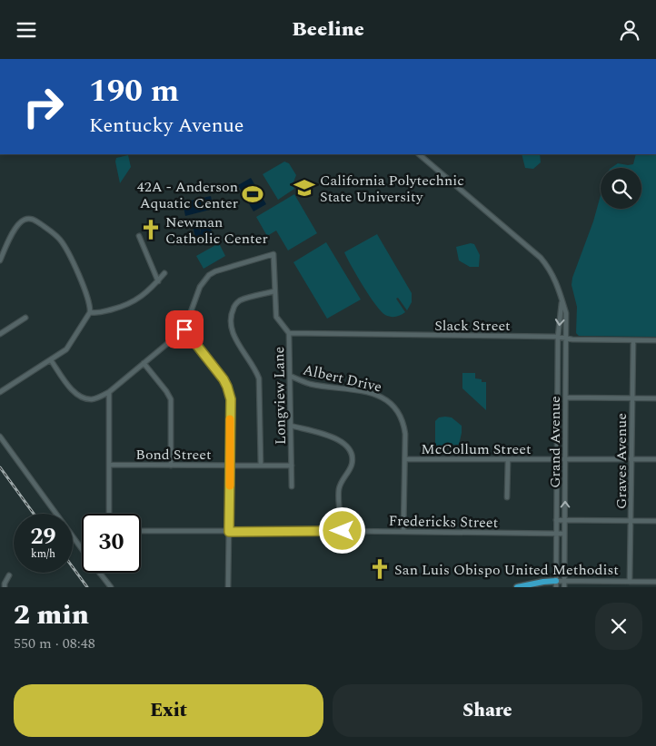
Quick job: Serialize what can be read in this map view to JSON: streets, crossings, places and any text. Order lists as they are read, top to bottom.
{
  "streets": {
    "street": [
      "Slack Street",
      "Albert Drive",
      "Longview Lane",
      "Grand Avenue",
      "McCollum Street",
      "Bond Street",
      "Graves Avenue",
      "Fredericks Street"
    ]
  },
  "crossings": [
    ["Slack Street", "Longview Lane"],
    ["Slack Street", "Grand Avenue"],
    ["Slack Street", "Graves Avenue"],
    ["Albert Drive", "Longview Lane"],
    ["Albert Drive", "McCollum Street"],
    ["Albert Drive", "Fredericks Street"],
    ["Longview Lane", "Bond Street"],
    ["Grand Avenue", "McCollum Street"],
    ["Grand Avenue", "Fredericks Street"],
    ["McCollum Street", "Graves Avenue"]
  ],
  "places": {
    "school or university": ["California Polytechnic State University"],
    "sports": ["42A - Anderson Aquatic Center"],
    "church": ["Newman Catholic Center", "San Luis Obispo United Methodist"]
  },
  "page": {
    "header": "Beeline",
    "turn": ["190 m", "Kentucky Avenue"],
    "speed": "29 km/h",
    "limit": "30",
    "heading": ["2 min", "550 m · 08:48"],
    "buttons": ["Exit", "Share"]
  }
}
